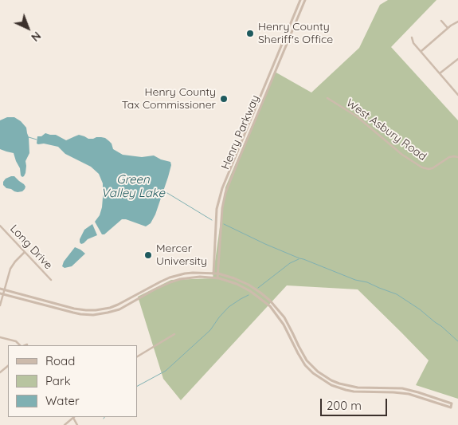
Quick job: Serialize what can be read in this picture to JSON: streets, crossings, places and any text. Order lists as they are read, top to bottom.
{
  "streets": {
    "street": ["West Asbury Road", "Henry Parkway", "Long Drive"]
  },
  "water": ["Green Valley Lake"],
  "places": ["Henry County Sheriff's Office", "Henry County Tax Commissioner", "Mercer University"],
  "legend": ["Road", "Park", "Water"],
  "scale_bar": "200 m",
  "north": "bottom right"
}
